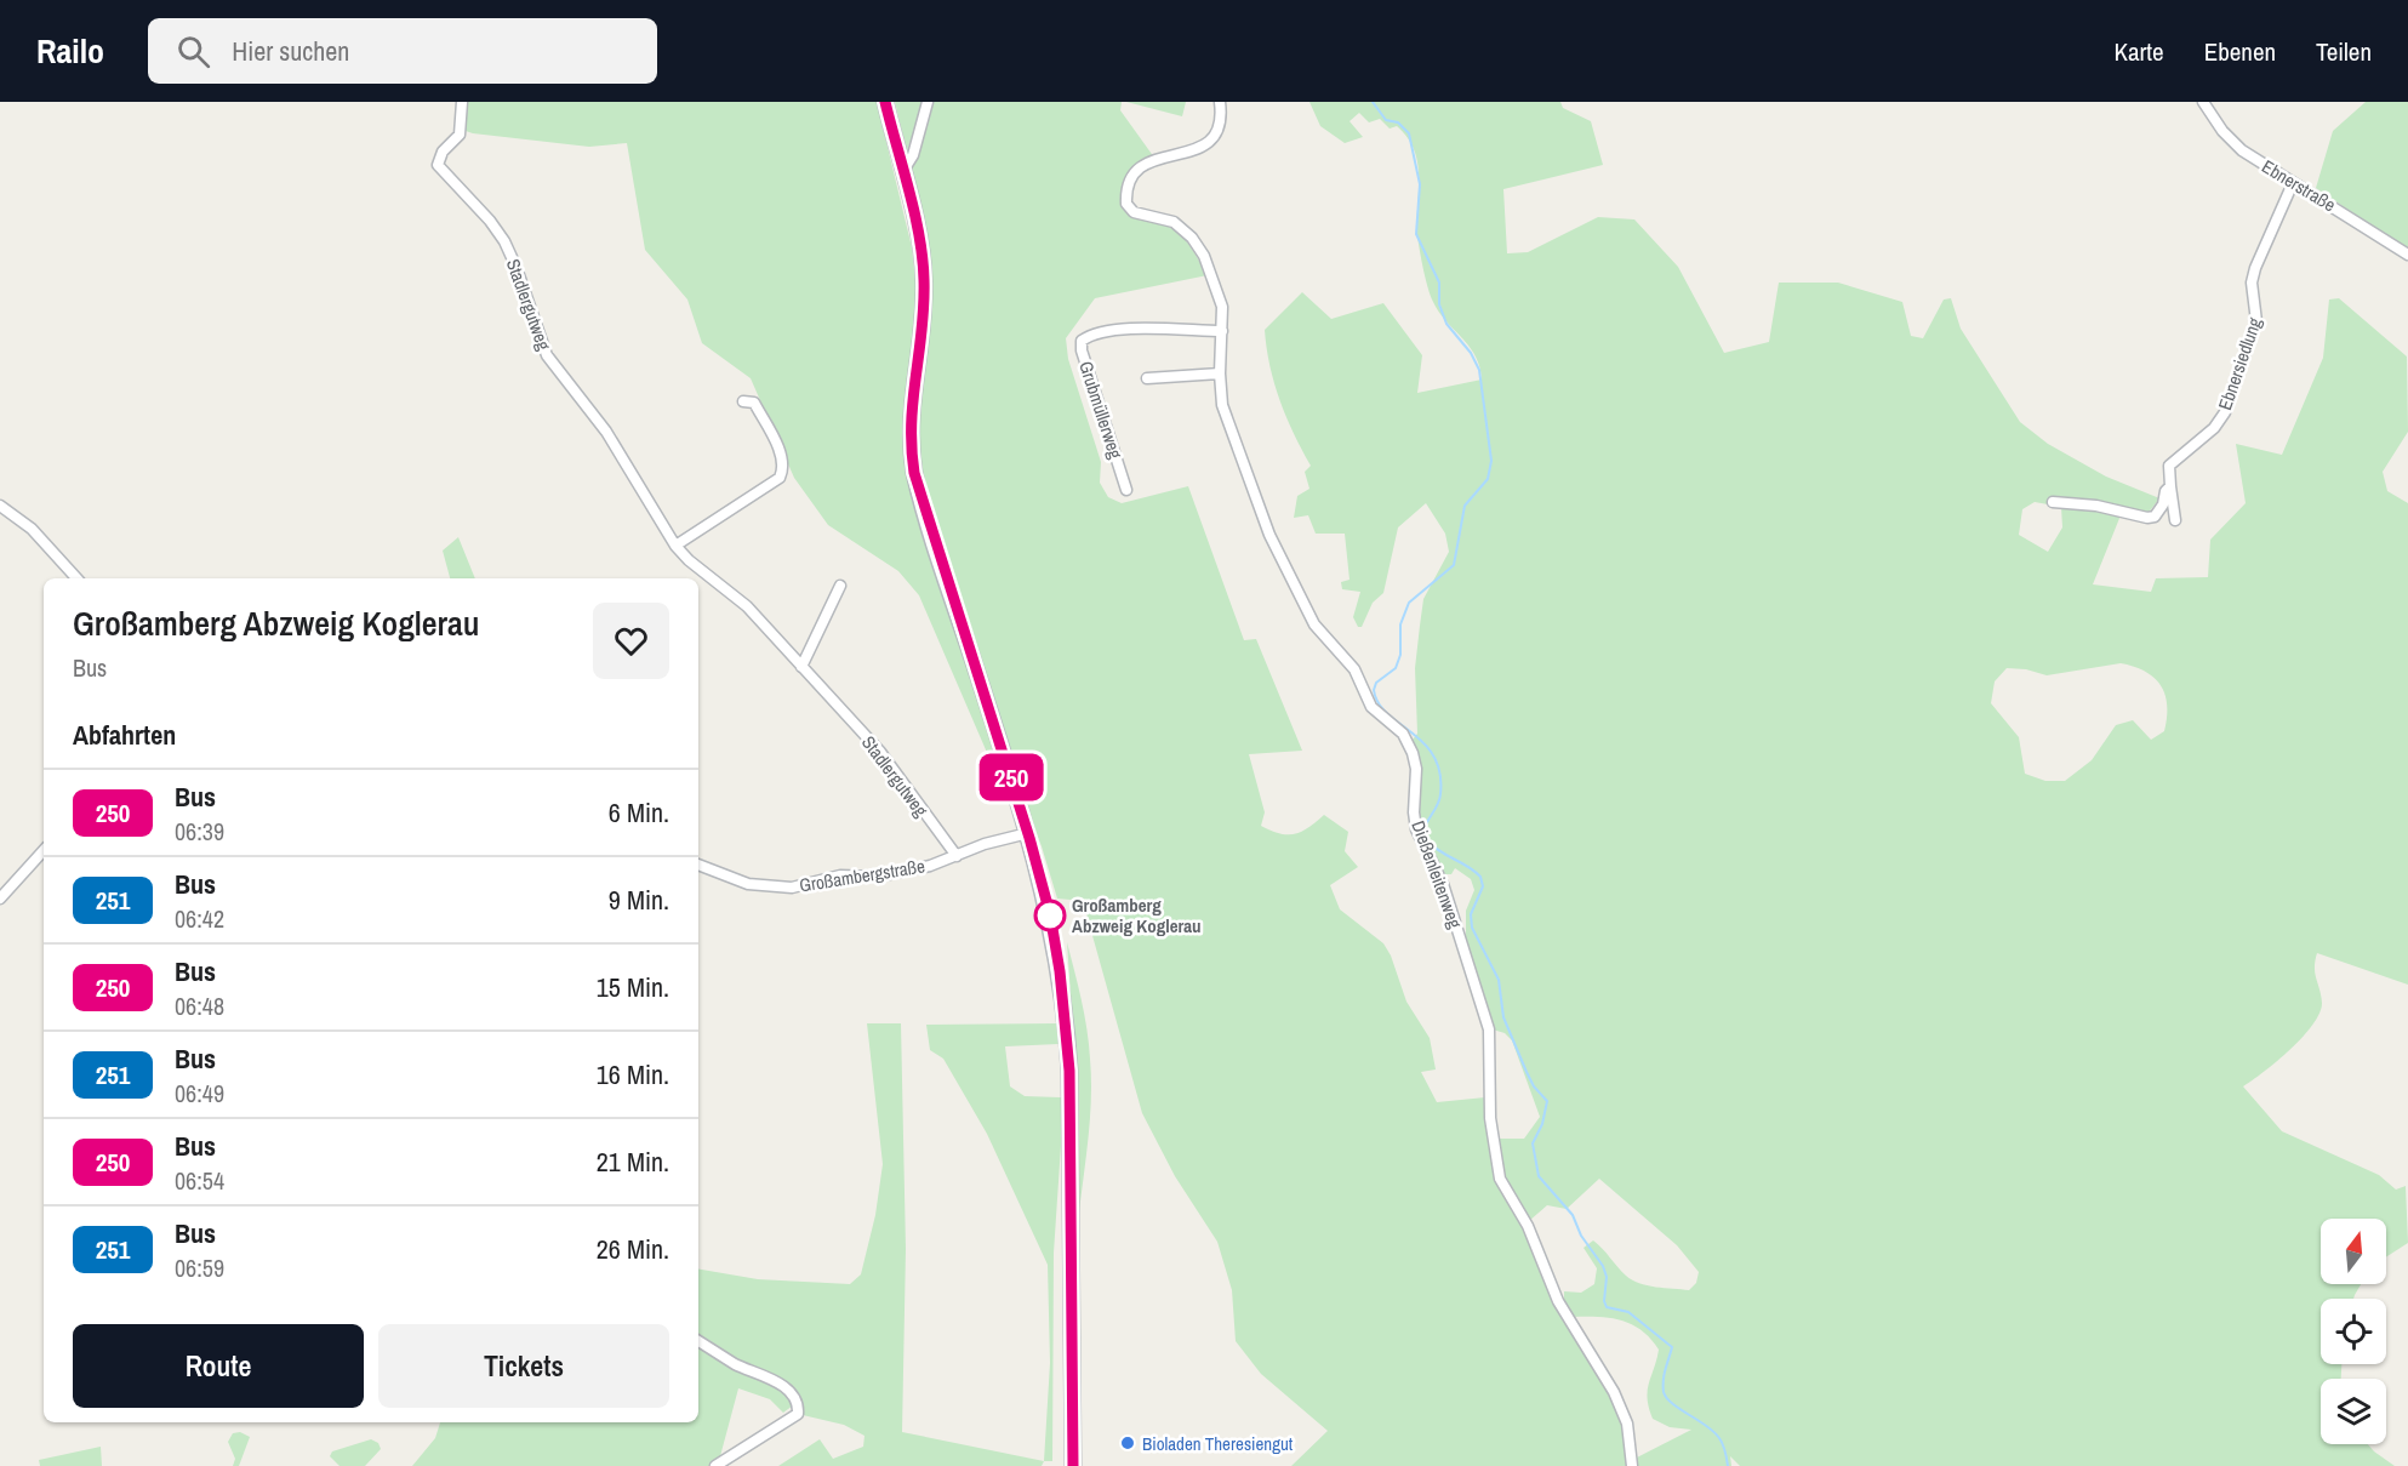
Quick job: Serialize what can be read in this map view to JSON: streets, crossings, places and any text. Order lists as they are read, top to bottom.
{
  "streets": {
    "street": [
      "Ebnerstraße",
      "Stadlergutweg",
      "Ebnersiedlung",
      "Grubmüllerweg",
      "Dießenleitenweg",
      "Großambergstraße"
    ]
  },
  "crossings": [
    ["Ebnerstraße", "Ebnersiedlung"],
    ["Stadlergutweg", "Großambergstraße"],
    ["Grubmüllerweg", "Dießenleitenweg"]
  ],
  "places": ["Großamberg Abzweig Koglerau", "Bioladen Theresiengut"],
  "lines": ["bus line 250"],
  "north": "top",
  "page": {
    "header": "Railo",
    "search": "Hier suchen",
    "nav": ["Karte", "Ebenen", "Teilen"],
    "on_map": "250",
    "heading": [
      ["Großamberg Abzweig Koglerau", "Bus"],
      "Abfahrten"
    ],
    "list": [
      {
        "mark": "250",
        "name": "Bus",
        "note": "06:39",
        "value": "6 Min."
      },
      {
        "mark": "251",
        "name": "Bus",
        "note": "06:42",
        "value": "9 Min."
      },
      {
        "mark": "250",
        "name": "Bus",
        "note": "06:48",
        "value": "15 Min."
      },
      {
        "mark": "251",
        "name": "Bus",
        "note": "06:49",
        "value": "16 Min."
      },
      {
        "mark": "250",
        "name": "Bus",
        "note": "06:54",
        "value": "21 Min."
      },
      {
        "mark": "251",
        "name": "Bus",
        "note": "06:59",
        "value": "26 Min."
      }
    ],
    "buttons": ["Route", "Tickets"]
  }
}
